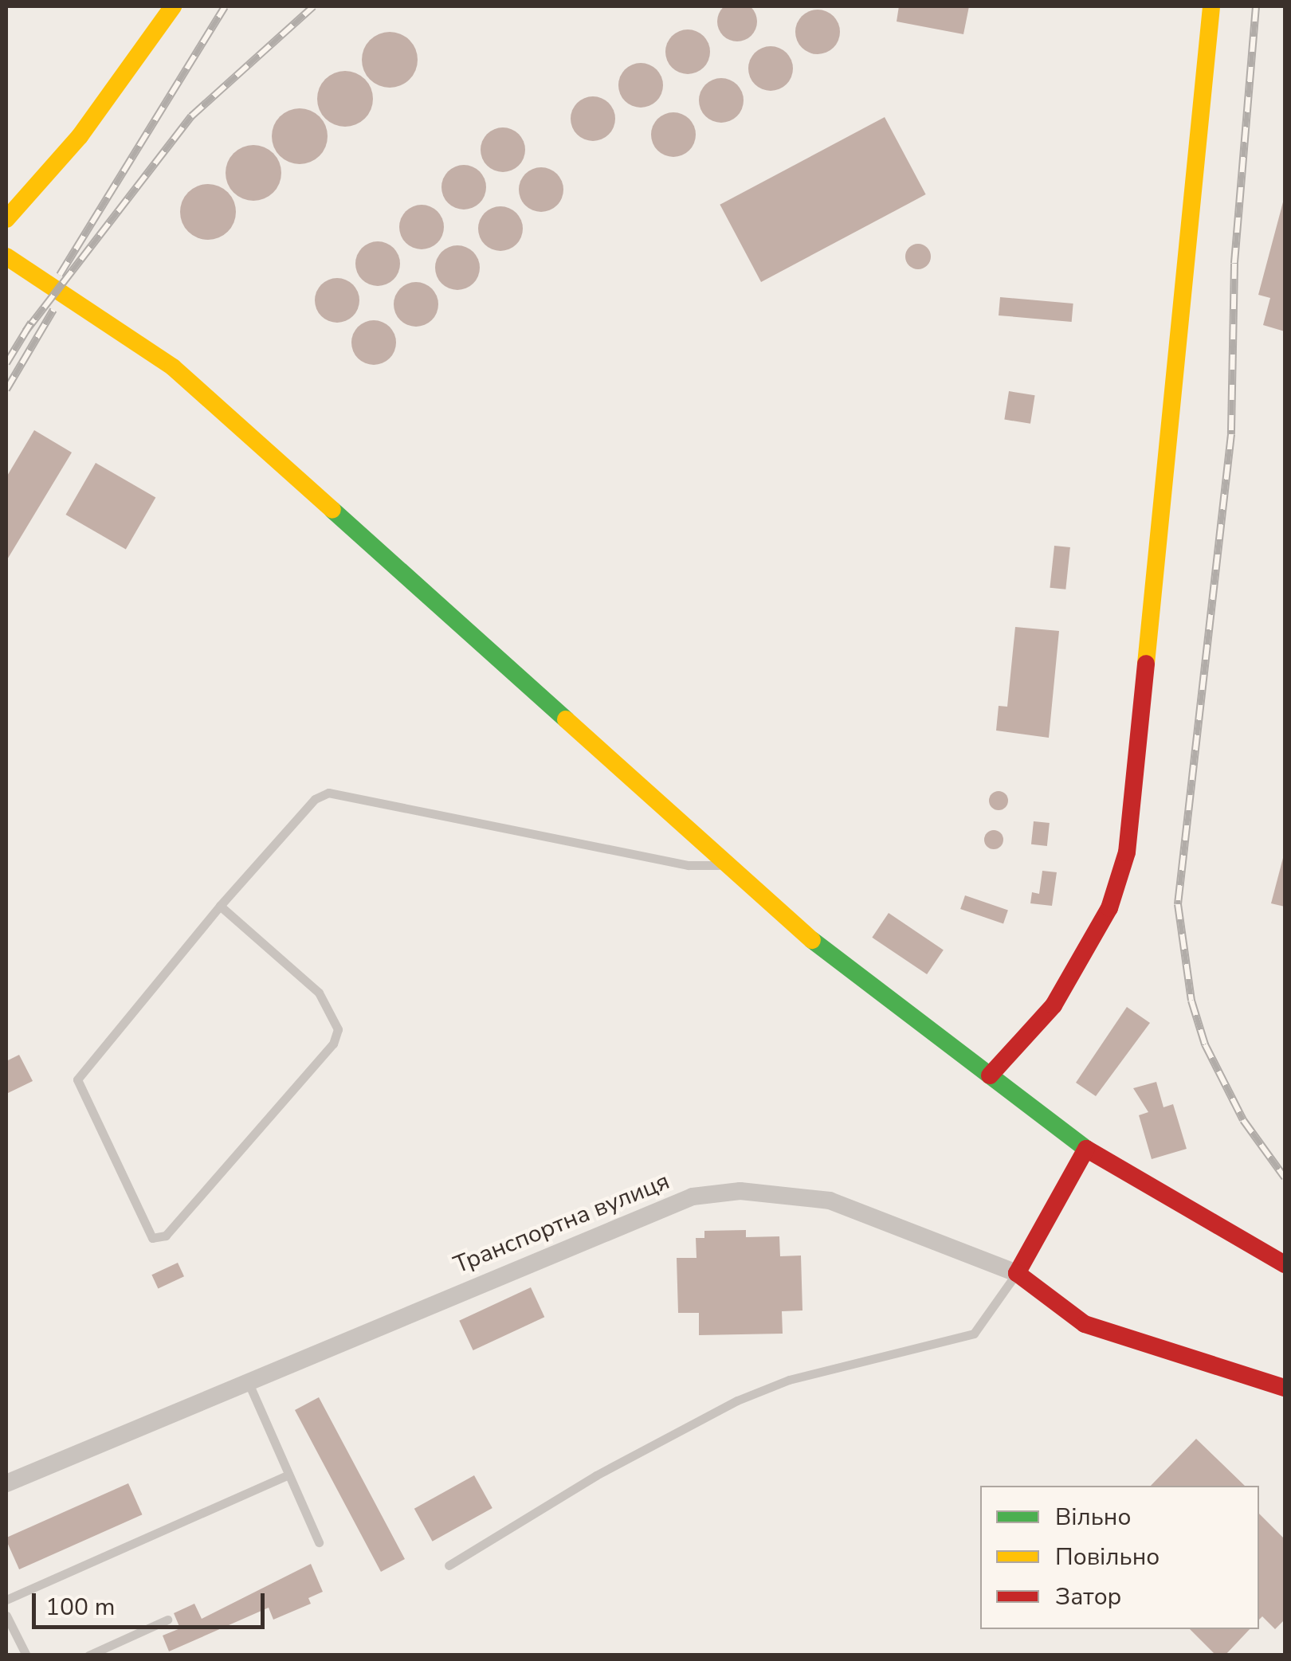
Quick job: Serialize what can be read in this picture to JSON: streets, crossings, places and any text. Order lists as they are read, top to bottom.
{
  "streets": {
    "street": ["Транспортна вулиця"]
  },
  "legend": ["Вільно", "Повільно", "Затор"],
  "scale_bar": "100 m"
}
